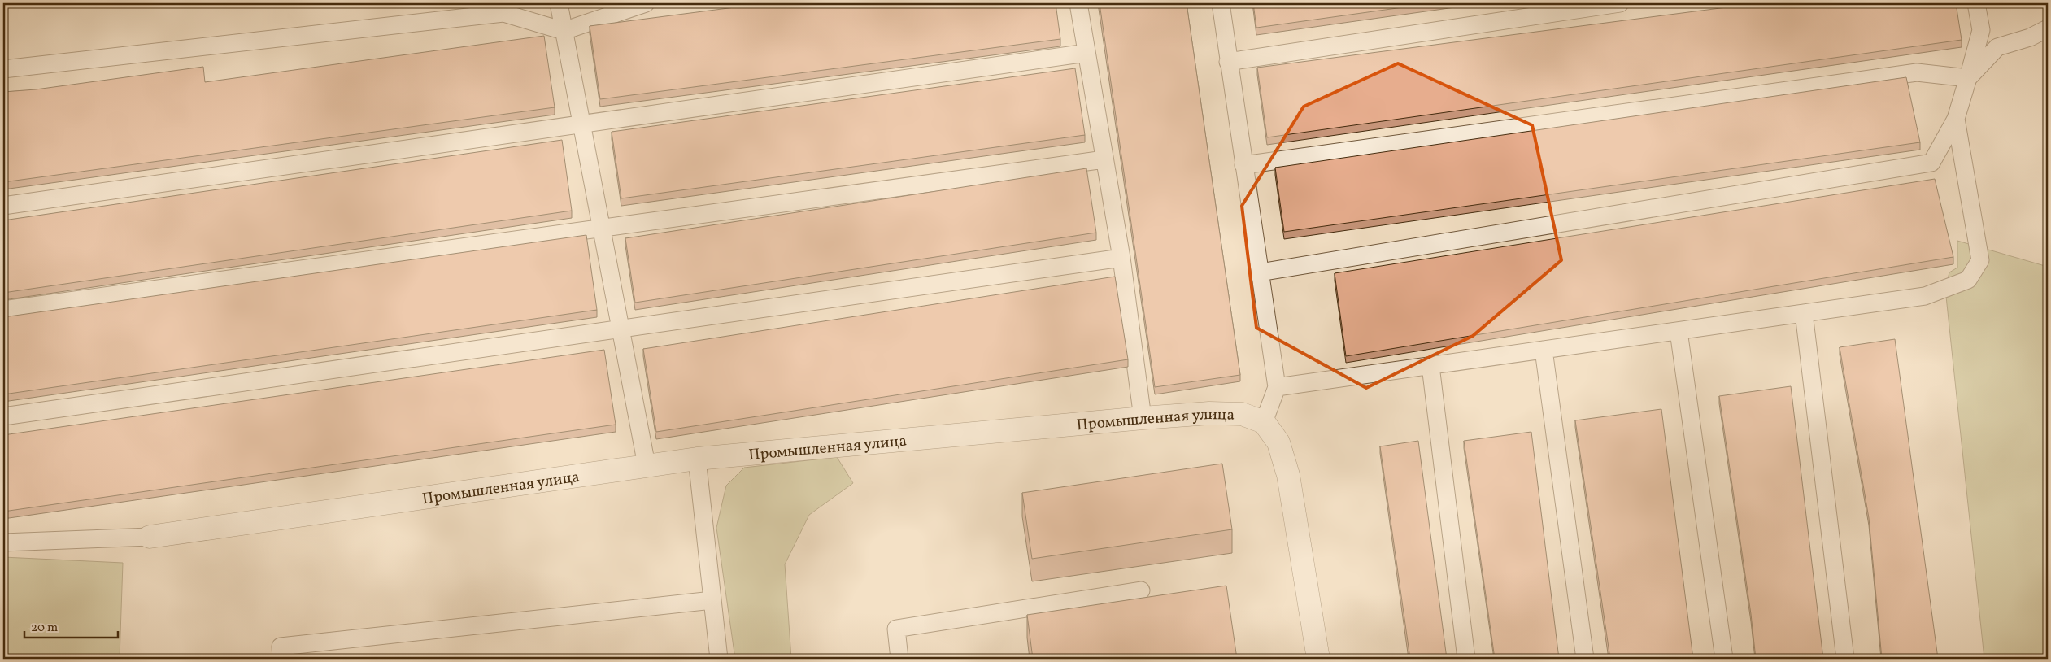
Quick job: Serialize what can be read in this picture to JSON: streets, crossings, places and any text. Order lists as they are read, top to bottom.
{
  "streets": {
    "street": ["Промышленная улица"]
  },
  "scale_bar": "20 m"
}
